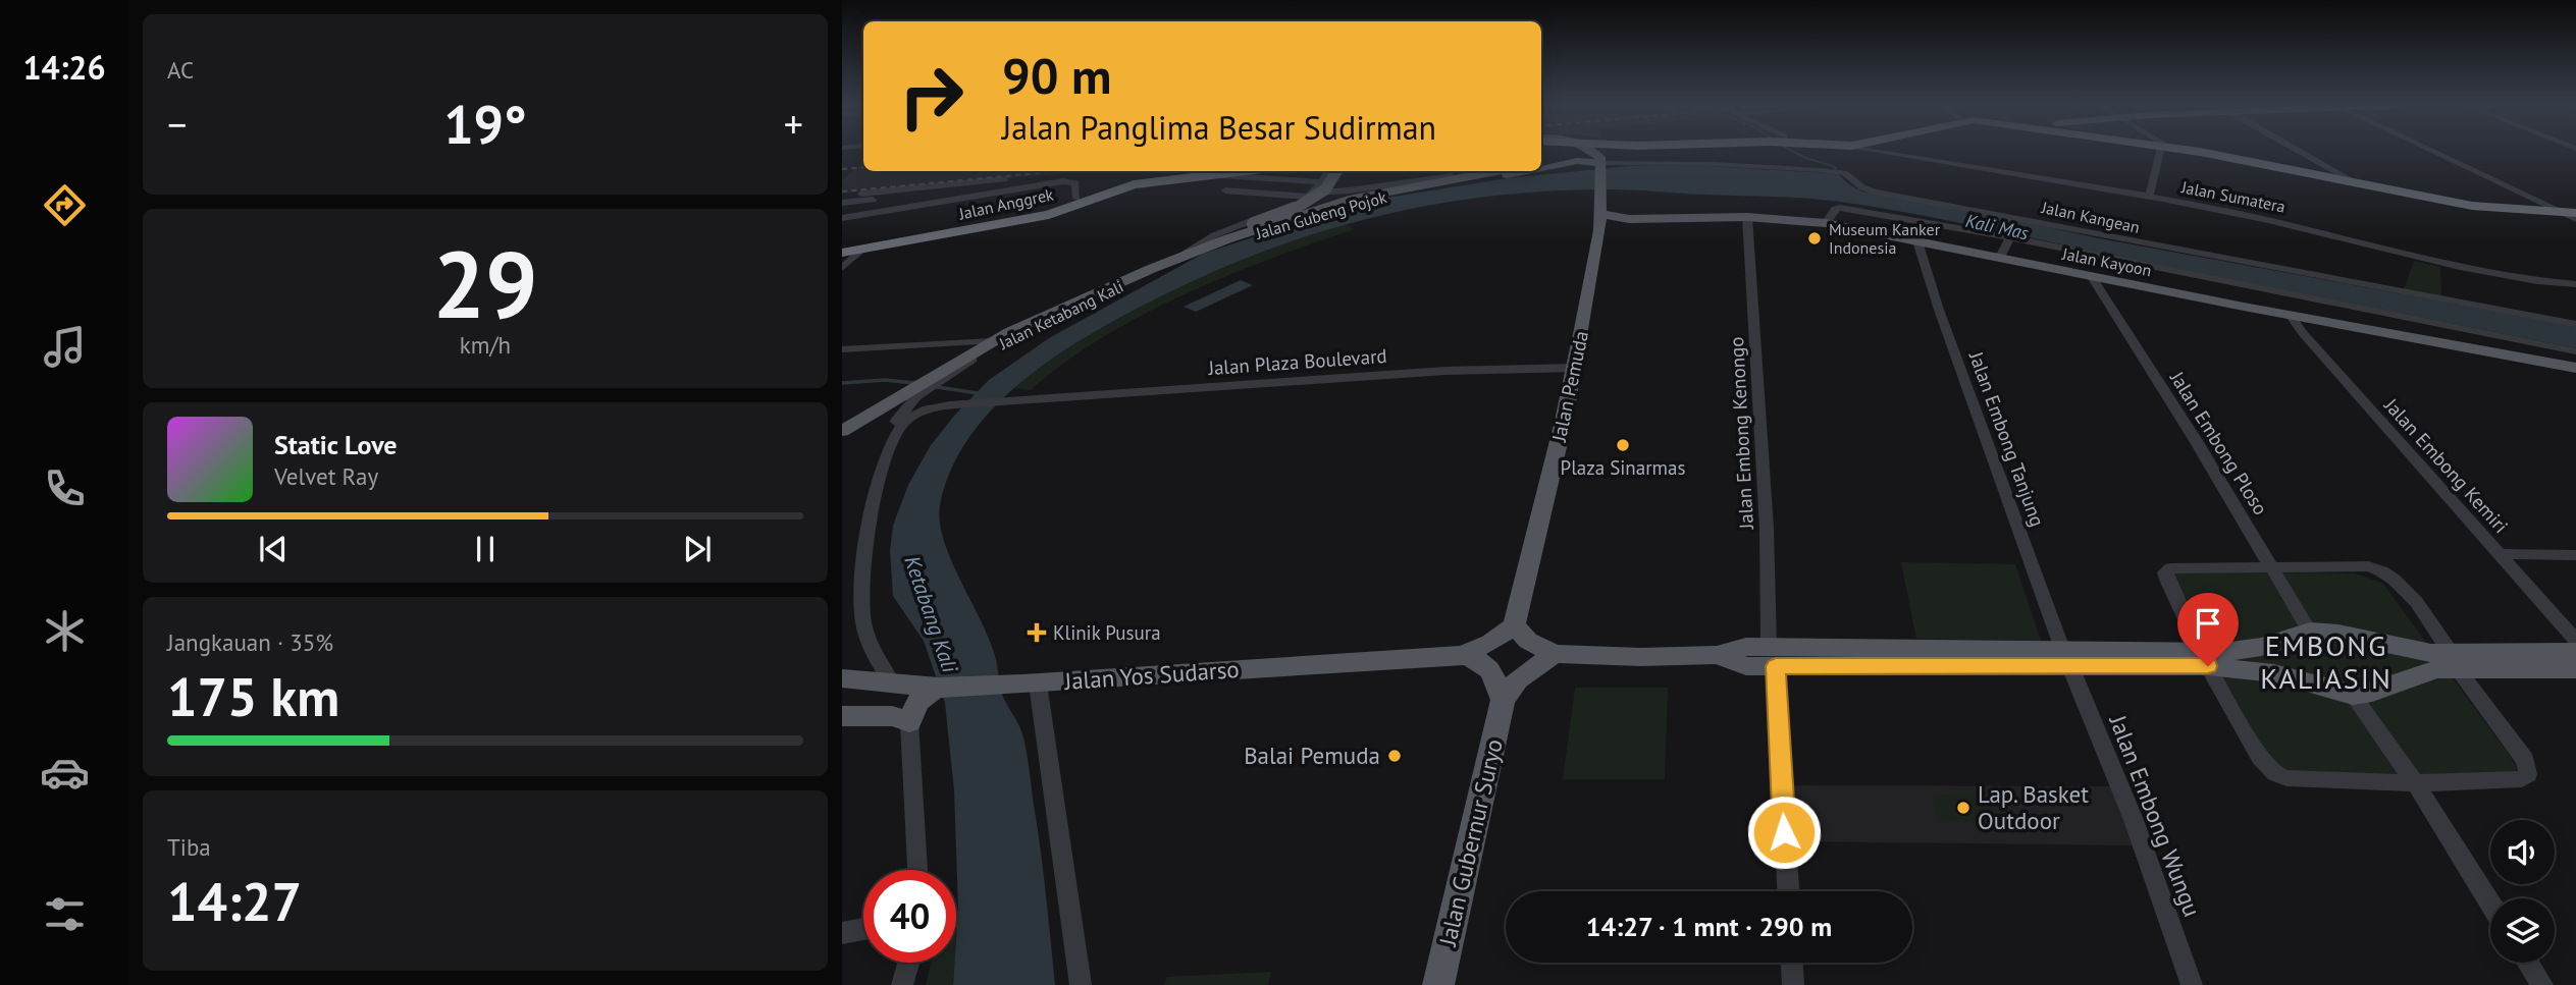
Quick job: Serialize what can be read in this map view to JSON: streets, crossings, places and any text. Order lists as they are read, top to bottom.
{
  "streets": {
    "highway": ["Jalan Anggrek"],
    "main road": [
      "Jalan Gubeng Pojok",
      "Jalan Kayoon",
      "Jalan Pemuda",
      "Jalan Yos Sudarso",
      "Jalan Gubernur Suryo"
    ],
    "street": [
      "Jalan Sumatera",
      "Jalan Kangean",
      "Jalan Ketabang Kali",
      "Jalan Plaza Boulevard",
      "Jalan Embong Kenongo",
      "Jalan Embong Tanjung",
      "Jalan Embong Ploso",
      "Jalan Embong Kemiri",
      "Jalan Embong Wungu"
    ]
  },
  "crossings": [
    ["Jalan Gubeng Pojok", "Jalan Kangean"],
    ["Jalan Gubeng Pojok", "Jalan Ketabang Kali"],
    ["Jalan Gubeng Pojok", "Jalan Pemuda"],
    ["Jalan Kangean", "Jalan Pemuda"],
    ["Jalan Kayoon", "Jalan Pemuda"],
    ["Jalan Kayoon", "Jalan Embong Kenongo"],
    ["Jalan Kayoon", "Jalan Embong Tanjung"],
    ["Jalan Kayoon", "Jalan Embong Ploso"],
    ["Jalan Kayoon", "Jalan Embong Kemiri"],
    ["Jalan Ketabang Kali", "Jalan Plaza Boulevard"],
    ["Jalan Ketabang Kali", "Jalan Yos Sudarso"],
    ["Jalan Plaza Boulevard", "Jalan Pemuda"],
    ["Jalan Embong Tanjung", "Jalan Embong Wungu"]
  ],
  "districts": ["EMBONG KALIASIN"],
  "water": ["Kali Mas", "Ketabang Kali"],
  "places": {
    "other": [
      "Museum Kanker Indonesia",
      "Plaza Sinarmas",
      "Balai Pemuda",
      "Lap. Basket Outdoor"
    ],
    "health": ["Klinik Pusura"]
  },
  "page": {
    "tabs": "14:26",
    "tile": [
      "AC",
      ["29", "km/h"],
      ["Jangkauan · 35%", "175 km"],
      ["Tiba", "14:27"]
    ],
    "turn": ["90 m", "Jalan Panglima Besar Sudirman"],
    "heat": ["−", "19°", "+"],
    "song": ["Static Love", "Velvet Ray"],
    "limit": "40",
    "trip": "14:27 · 1 mnt · 290 m"
  }
}
